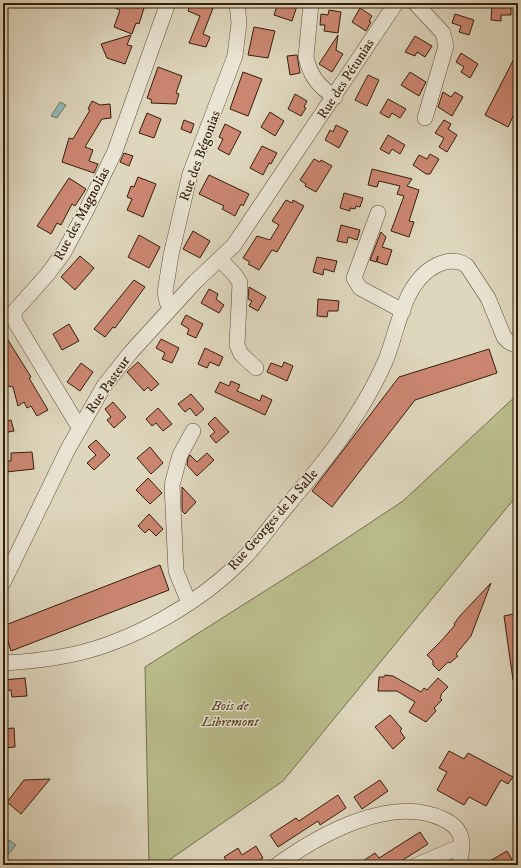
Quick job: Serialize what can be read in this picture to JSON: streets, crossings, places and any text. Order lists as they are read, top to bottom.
{
  "streets": {
    "street": [
      "Rue des Pétunias",
      "Rue des Bégonias",
      "Rue des Magnolias",
      "Rue Pasteur",
      "Rue Georges de la Salle"
    ]
  },
  "crossings": [
    ["Rue des Pétunias", "Rue Pasteur"],
    ["Rue des Bégonias", "Rue Pasteur"],
    ["Rue des Magnolias", "Rue Pasteur"]
  ],
  "parks": ["Bois de Libremont"]
}
